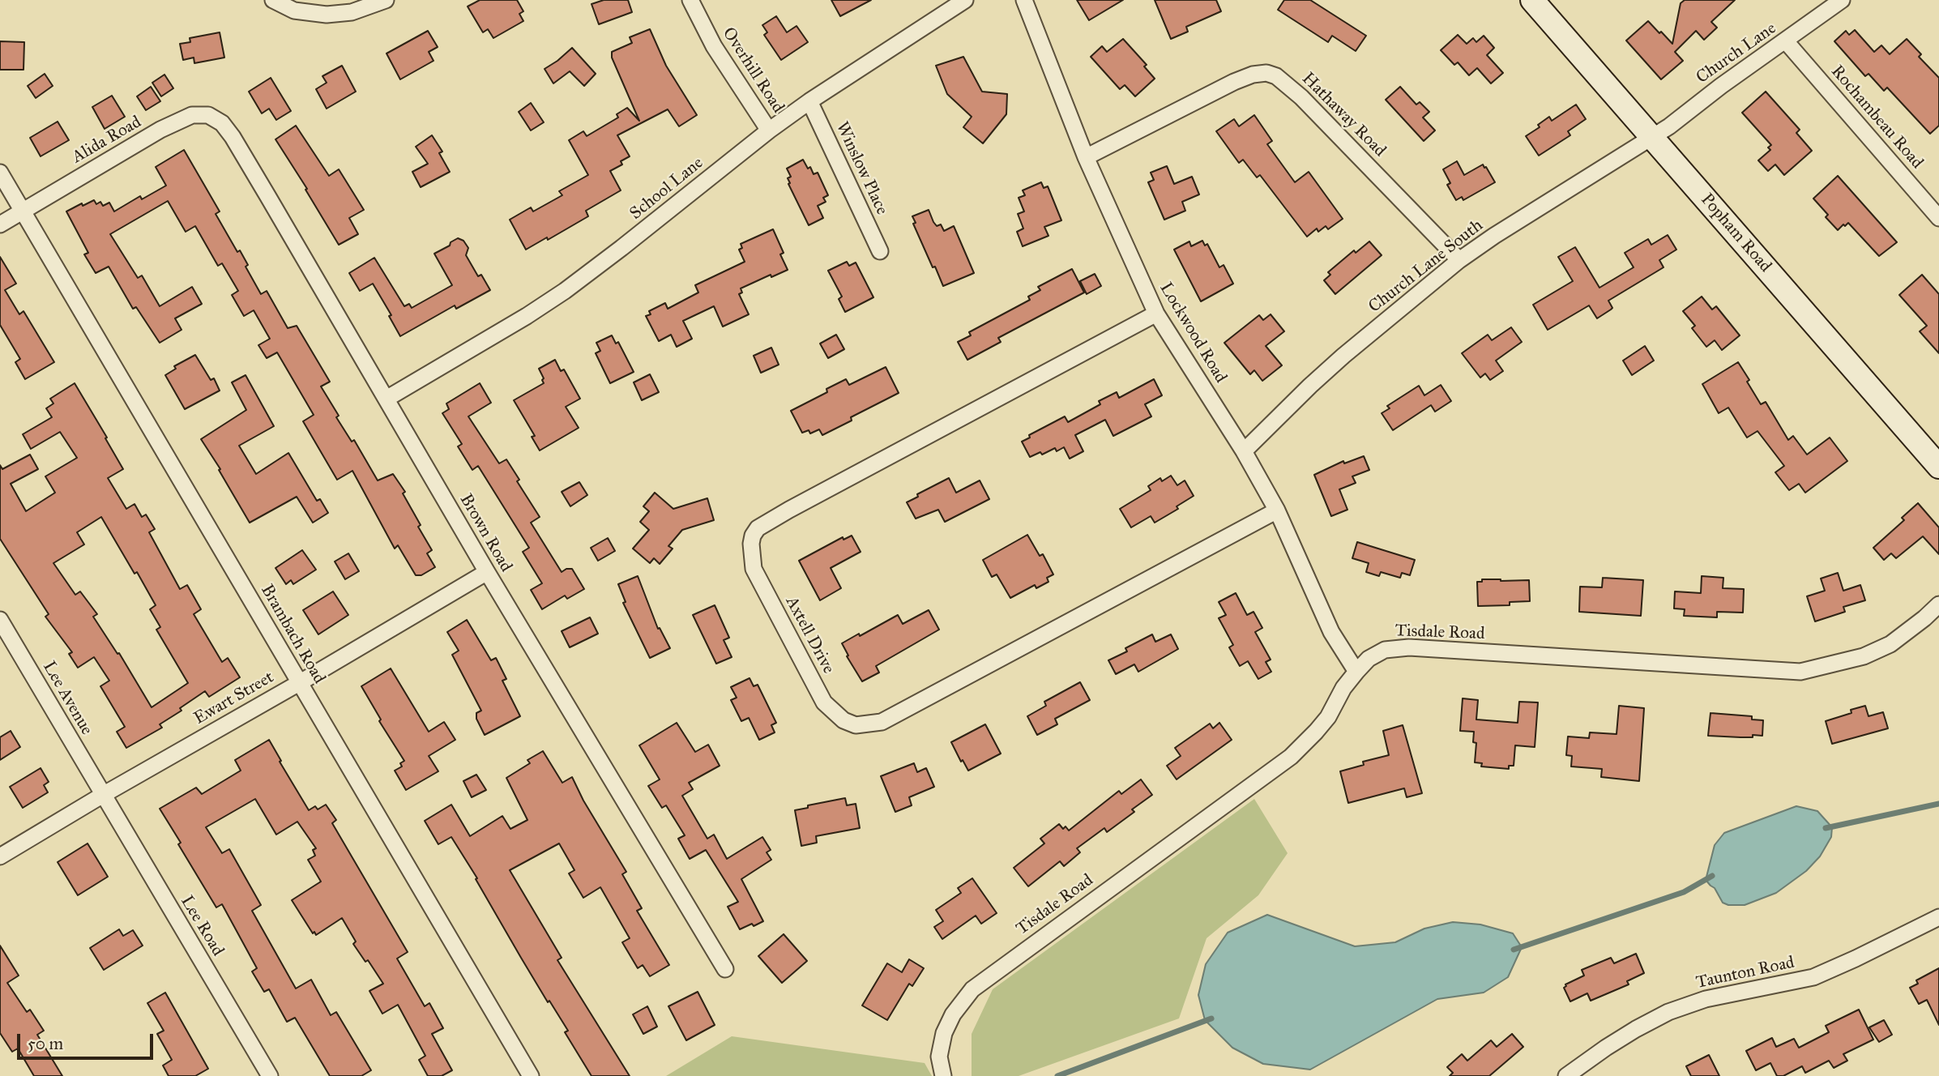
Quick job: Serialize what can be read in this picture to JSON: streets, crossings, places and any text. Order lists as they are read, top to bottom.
{
  "streets": {
    "main road": ["Popham Road"],
    "street": [
      "Church Lane",
      "Overhill Road",
      "Hathaway Road",
      "Rochambeau Road",
      "Alida Road",
      "Winslow Place",
      "School Lane",
      "Church Lane South",
      "Lockwood Road",
      "Brown Road",
      "Tisdale Road",
      "Brambach Road",
      "Axtell Drive",
      "Lee Avenue",
      "Ewart Street",
      "Lee Road",
      "Taunton Road"
    ]
  },
  "crossings": [
    ["Church Lane", "Rochambeau Road"],
    ["Church Lane", "Popham Road"],
    ["Church Lane", "Church Lane South"],
    ["Overhill Road", "School Lane"],
    ["Hathaway Road", "Church Lane South"],
    ["Hathaway Road", "Lockwood Road"],
    ["Alida Road", "Brown Road"],
    ["Alida Road", "Brambach Road"],
    ["Winslow Place", "School Lane"],
    ["School Lane", "Brown Road"],
    ["Popham Road", "Church Lane South"],
    ["Church Lane South", "Lockwood Road"],
    ["Lockwood Road", "Tisdale Road"],
    ["Lockwood Road", "Axtell Drive"],
    ["Brown Road", "Ewart Street"],
    ["Brambach Road", "Ewart Street"],
    ["Lee Avenue", "Ewart Street"],
    ["Lee Avenue", "Lee Road"],
    ["Ewart Street", "Lee Road"]
  ],
  "scale_bar": "50 m"
}
